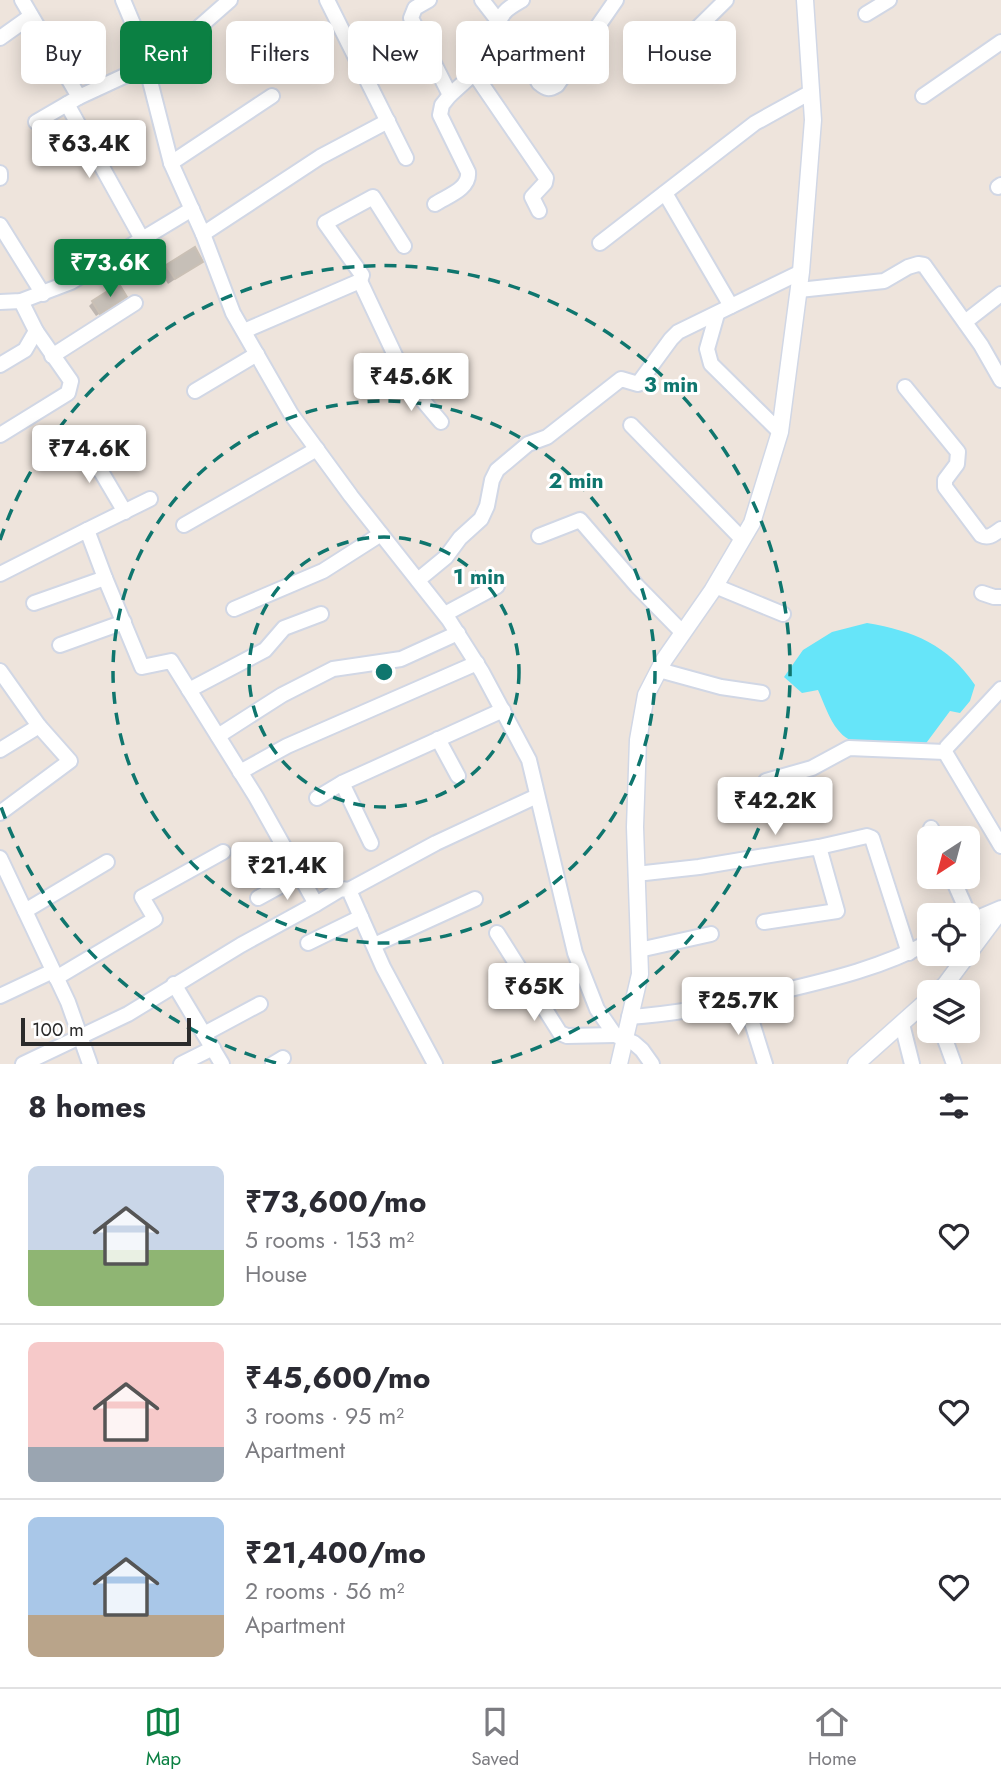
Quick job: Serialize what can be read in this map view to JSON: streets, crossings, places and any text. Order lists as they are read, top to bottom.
{
  "scale_bar": "100 m",
  "north": "bottom left",
  "page": {
    "chip": [
      "Buy",
      "Rent",
      "Filters",
      "New",
      "Apartment",
      "House"
    ],
    "price": [
      "₹63.4K",
      "₹73.6K",
      "₹45.6K",
      "₹74.6K",
      "₹42.2K",
      "₹21.4K",
      "₹65K",
      "₹25.7K"
    ],
    "scale": "100 m",
    "heading": "8 homes",
    "list": [
      {
        "name": "₹73,600/mo",
        "note": "5 rooms · 153 m² · House"
      },
      {
        "name": "₹45,600/mo",
        "note": "3 rooms · 95 m² · Apartment"
      },
      {
        "name": "₹21,400/mo",
        "note": "2 rooms · 56 m² · Apartment"
      }
    ],
    "tabs": ["Map", "Saved", "Home"]
  },
  "rings": ["3 min", "2 min", "1 min"]
}
